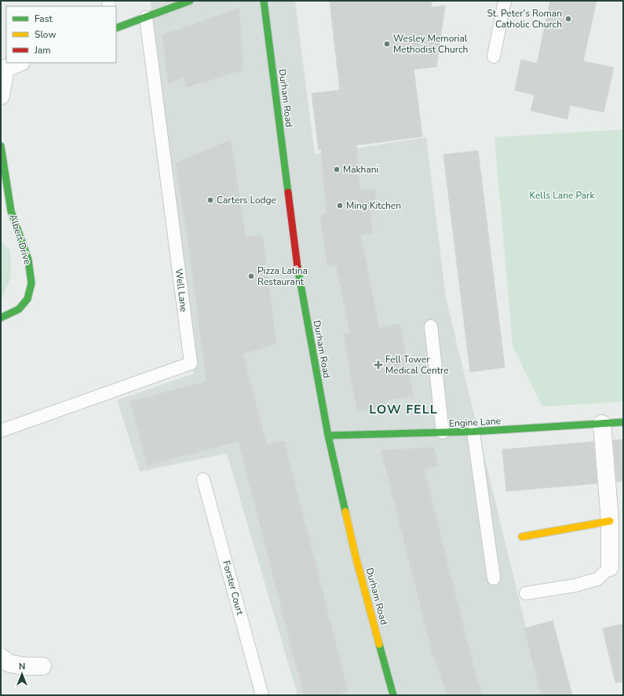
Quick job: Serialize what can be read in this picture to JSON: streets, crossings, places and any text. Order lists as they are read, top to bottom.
{
  "streets": {
    "main road": ["Durham Road", "Albert Drive", "Engine Lane"],
    "lane": ["Well Lane", "Forster Court"]
  },
  "crossings": [
    ["Durham Road", "Engine Lane"]
  ],
  "districts": ["LOW FELL"],
  "parks": ["Kells Lane Park"],
  "places": {
    "other": [
      "St. Peter's Roman Catholic Church",
      "Wesley Memorial Methodist Church",
      "Makhani",
      "Carters Lodge",
      "Ming Kitchen",
      "Pizza Latina Restaurant"
    ],
    "health": ["Fell Tower Medical Centre"]
  },
  "legend": ["Fast", "Slow", "Jam"],
  "north": "top"
}
